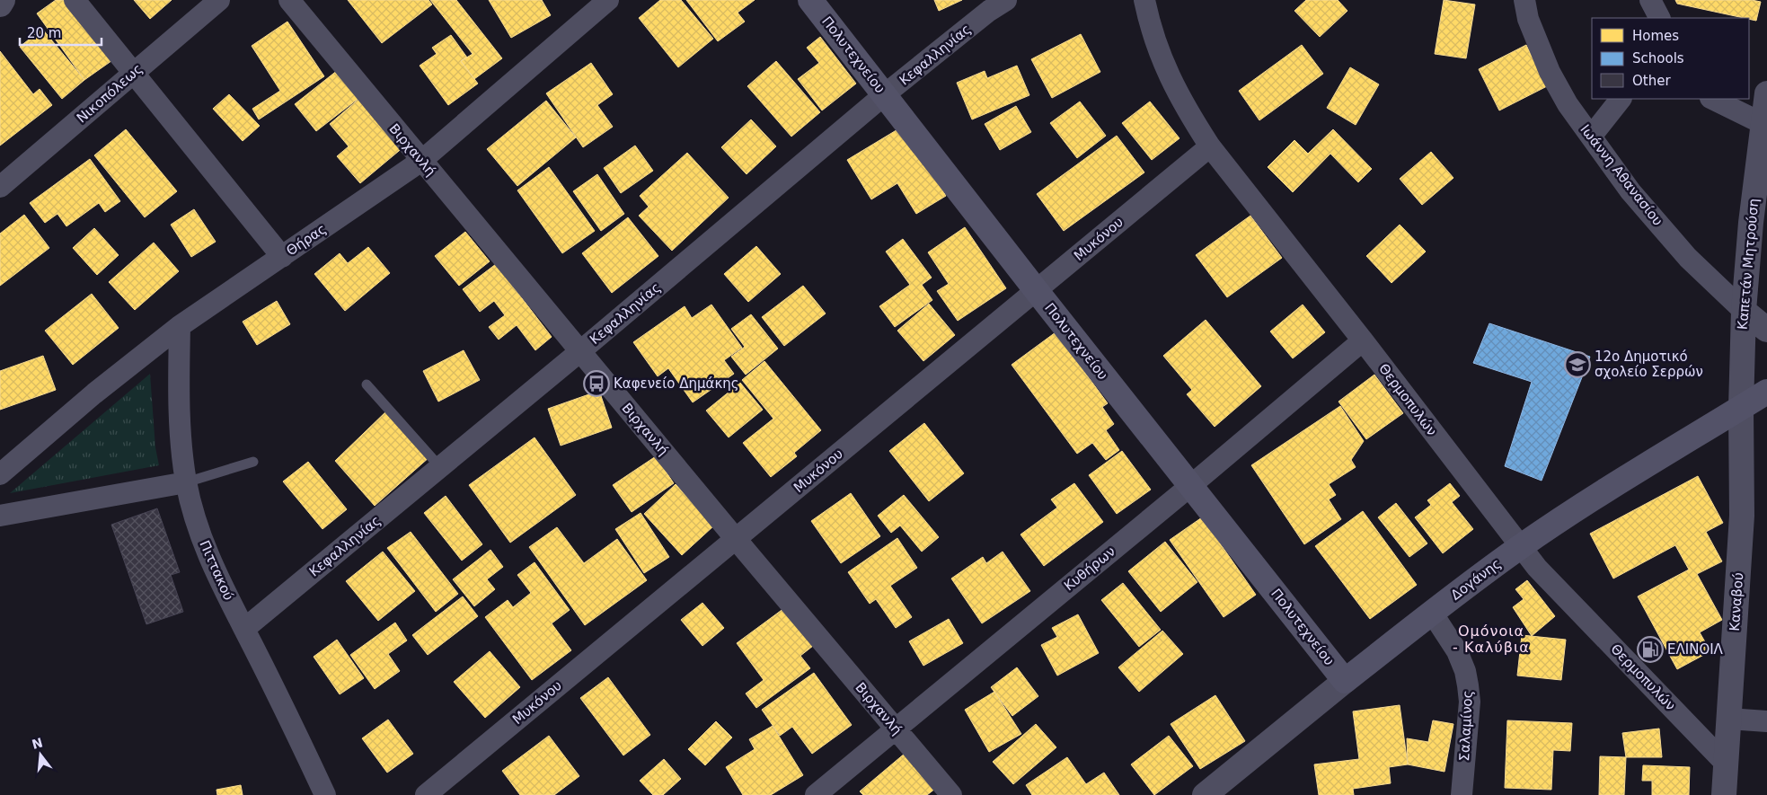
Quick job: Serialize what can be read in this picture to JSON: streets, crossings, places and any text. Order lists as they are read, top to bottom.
{
  "streets": {
    "main road": ["Πολυτεχνείου", "Δογάνης"],
    "street": [
      "Κεφαλληνίας",
      "Νικοπόλεως",
      "Βιρχανλή",
      "Ιωάννη Αθανασίου",
      "Μυκόνου",
      "Θήρας",
      "Καπετάν Μητρούση",
      "Θερμοπυλών",
      "Κυθήρων",
      "Πιττακού",
      "Καναβού",
      "Σαλαμίνος"
    ]
  },
  "crossings": [
    ["Πολυτεχνείου", "Κεφαλληνίας"],
    ["Πολυτεχνείου", "Μυκόνου"],
    ["Πολυτεχνείου", "Κυθήρων"],
    ["Πολυτεχνείου", "Δογάνης"],
    ["Κεφαλληνίας", "Βιρχανλή"],
    ["Κεφαλληνίας", "Πιττακού"],
    ["Βιρχανλή", "Μυκόνου"],
    ["Βιρχανλή", "Θήρας"],
    ["Βιρχανλή", "Κυθήρων"],
    ["Ιωάννη Αθανασίου", "Καπετάν Μητρούση"],
    ["Μυκόνου", "Θερμοπυλών"],
    ["Θήρας", "Πιττακού"],
    ["Καπετάν Μητρούση", "Δογάνης"],
    ["Καπετάν Μητρούση", "Καναβού"],
    ["Θερμοπυλών", "Κυθήρων"],
    ["Θερμοπυλών", "Δογάνης"],
    ["Θερμοπυλών", "Καναβού"],
    ["Δογάνης", "Καναβού"],
    ["Δογάνης", "Σαλαμίνος"]
  ],
  "districts": ["Ομόνοια - Καλύβια"],
  "places": {
    "school or university": ["12ο Δημοτικό σχολείο Σερρών"],
    "bus stop": ["Καφενείο Δημάκης"],
    "fuel station": ["ΕΛΙΝΟΙΛ"]
  },
  "legend": ["Homes", "Schools", "Other"],
  "scale_bar": "20 m",
  "north": "top"
}
